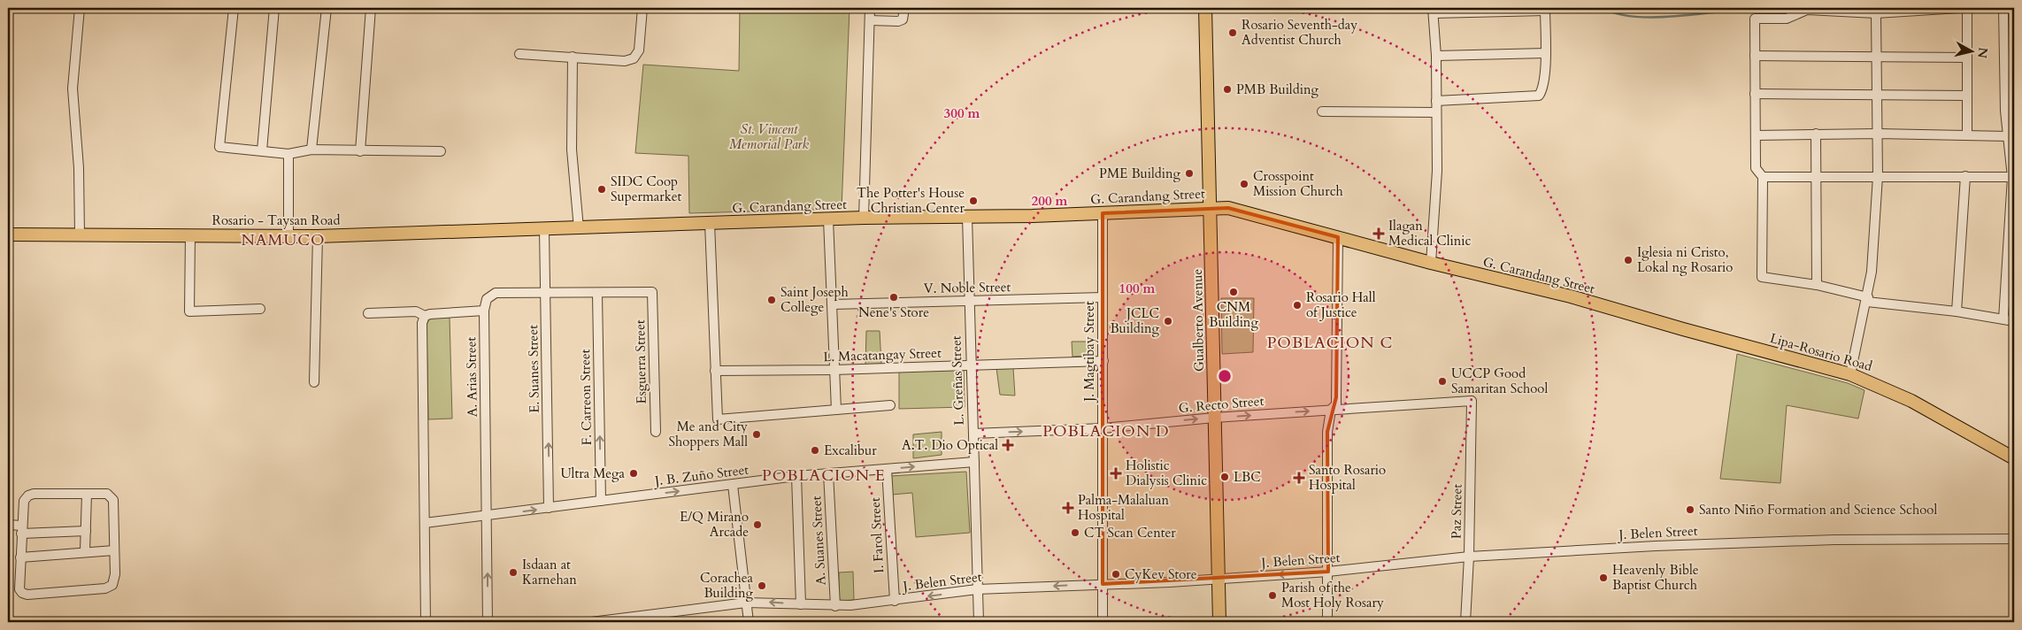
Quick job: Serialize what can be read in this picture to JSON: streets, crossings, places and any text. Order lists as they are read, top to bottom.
{
  "streets": {
    "main road": [
      "G. Carandang Street",
      "Rosario - Taysan Road",
      "Gualberto Avenue",
      "Lipa-Rosario Road"
    ],
    "street": [
      "V. Noble Street",
      "J. Magtibay Street",
      "L. Macatangay Street",
      "Esguerra Street",
      "E. Suanes Street",
      "A. Arias Street",
      "L. Greñas Street",
      "F. Carreon Street",
      "G. Recto Street",
      "J. B. Zuño Street",
      "Paz Street",
      "J. Belen Street",
      "I. Farol Street",
      "A. Suanes Street"
    ]
  },
  "crossings": [
    ["G. Carandang Street", "Rosario - Taysan Road"],
    ["G. Carandang Street", "Gualberto Avenue"],
    ["G. Carandang Street", "J. Magtibay Street"],
    ["G. Carandang Street", "Lipa-Rosario Road"],
    ["G. Carandang Street", "E. Suanes Street"],
    ["G. Carandang Street", "L. Greñas Street"],
    ["Rosario - Taysan Road", "E. Suanes Street"],
    ["V. Noble Street", "J. Magtibay Street"],
    ["V. Noble Street", "L. Greñas Street"],
    ["Gualberto Avenue", "G. Recto Street"],
    ["Gualberto Avenue", "J. Belen Street"],
    ["J. Magtibay Street", "L. Macatangay Street"],
    ["J. Magtibay Street", "G. Recto Street"],
    ["J. Magtibay Street", "J. Belen Street"],
    ["L. Macatangay Street", "L. Greñas Street"],
    ["Esguerra Street", "F. Carreon Street"],
    ["E. Suanes Street", "J. B. Zuño Street"],
    ["A. Arias Street", "J. B. Zuño Street"],
    ["L. Greñas Street", "G. Recto Street"],
    ["L. Greñas Street", "J. B. Zuño Street"],
    ["L. Greñas Street", "J. Belen Street"],
    ["F. Carreon Street", "J. B. Zuño Street"],
    ["G. Recto Street", "Paz Street"],
    ["J. B. Zuño Street", "I. Farol Street"],
    ["J. B. Zuño Street", "A. Suanes Street"],
    ["Paz Street", "J. Belen Street"],
    ["J. Belen Street", "I. Farol Street"],
    ["J. Belen Street", "A. Suanes Street"]
  ],
  "one_way": [
    "E. Suanes Street",
    "F. Carreon Street",
    "G. Recto Street",
    "J. B. Zuño Street"
  ],
  "districts": [
    "NAMUCO",
    "POBLACION C",
    "POBLACION D",
    "POBLACION E"
  ],
  "parks": ["St. Vincent Memorial Park"],
  "places": {
    "other": [
      "Rosario Seventh-day Adventist Church",
      "PMB Building",
      "PME Building",
      "Crosspoint Mission Church",
      "SIDC Coop Supermarket",
      "The Potter's House Christian Center",
      "Iglesia ni Cristo, Lokal ng Rosario",
      "CNM Building",
      "Nene's Store",
      "Saint Joseph College",
      "Rosario Hall of Justice",
      "JCLC Building",
      "UCCP Good Samaritan School",
      "Me and City Shoppers Mall",
      "Excalibur",
      "Ultra Mega",
      "LBC",
      "Santo Niño Formation and Science School",
      "E/Q Mirano Arcade",
      "CT Scan Center",
      "Isdaan at Karnehan",
      "CyKev Store",
      "Heavenly Bible Baptist Church",
      "Corachea Building",
      "Parish of the Most Holy Rosary"
    ],
    "health": [
      "Ilagan Medical Clinic",
      "A.T. Dio Optical",
      "Holistic Dialysis Clinic",
      "Santo Rosario Hospital",
      "Palma-Malaluan Hospital"
    ]
  },
  "north": "right",
  "rings": ["300 m", "200 m", "100 m"]
}
